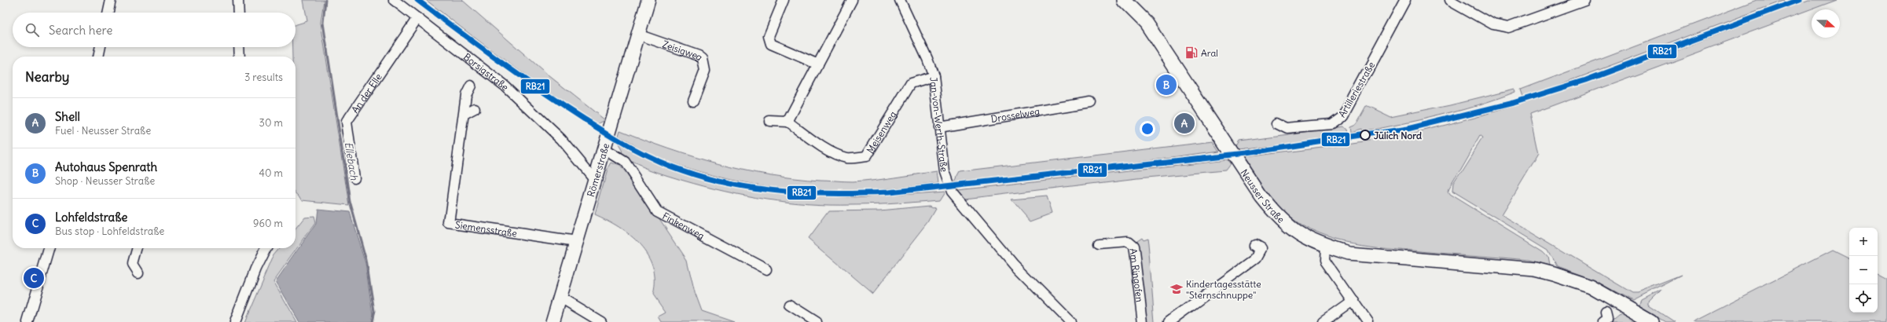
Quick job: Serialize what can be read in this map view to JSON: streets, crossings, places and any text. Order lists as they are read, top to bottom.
{
  "streets": {
    "main road": ["Römerstraße", "Neusser Straße"],
    "street": [
      "Zeisigweg",
      "Borsigstraße",
      "Artilleriestraße",
      "An der Elle",
      "Drosselweg",
      "Jan-von-Werth-Straße",
      "Meisenweg",
      "Finkenweg",
      "Siemensstraße",
      "Am Ringofen"
    ]
  },
  "crossings": [
    ["Zeisigweg", "Römerstraße"],
    ["Borsigstraße", "An der Elle"],
    ["Borsigstraße", "Römerstraße"],
    ["Drosselweg", "Jan-von-Werth-Straße"],
    ["Jan-von-Werth-Straße", "Meisenweg"],
    ["Römerstraße", "Finkenweg"],
    ["Römerstraße", "Siemensstraße"]
  ],
  "water": ["Ellebach"],
  "places": {
    "fuel station": ["Aral"],
    "other": ["Jülich Nord"],
    "school or university": ["Kindertagesstätte \"Sternschnuppe\""]
  },
  "lines": ["transit line RB21"],
  "north": "right",
  "page": {
    "search": "Search here",
    "heading": ["Nearby", "3 results"],
    "pins": ["B", "A", "C"],
    "list": [
      {
        "mark": "A",
        "name": "Shell",
        "note": "Fuel · Neusser Straße",
        "value": "30 m"
      },
      {
        "mark": "B",
        "name": "Autohaus Spenrath",
        "note": "Shop · Neusser Straße",
        "value": "40 m"
      },
      {
        "mark": "C",
        "name": "Lohfeldstraße",
        "note": "Bus stop · Lohfeldstraße",
        "value": "960 m"
      }
    ],
    "map_buttons": ["+", "−"]
  }
}
